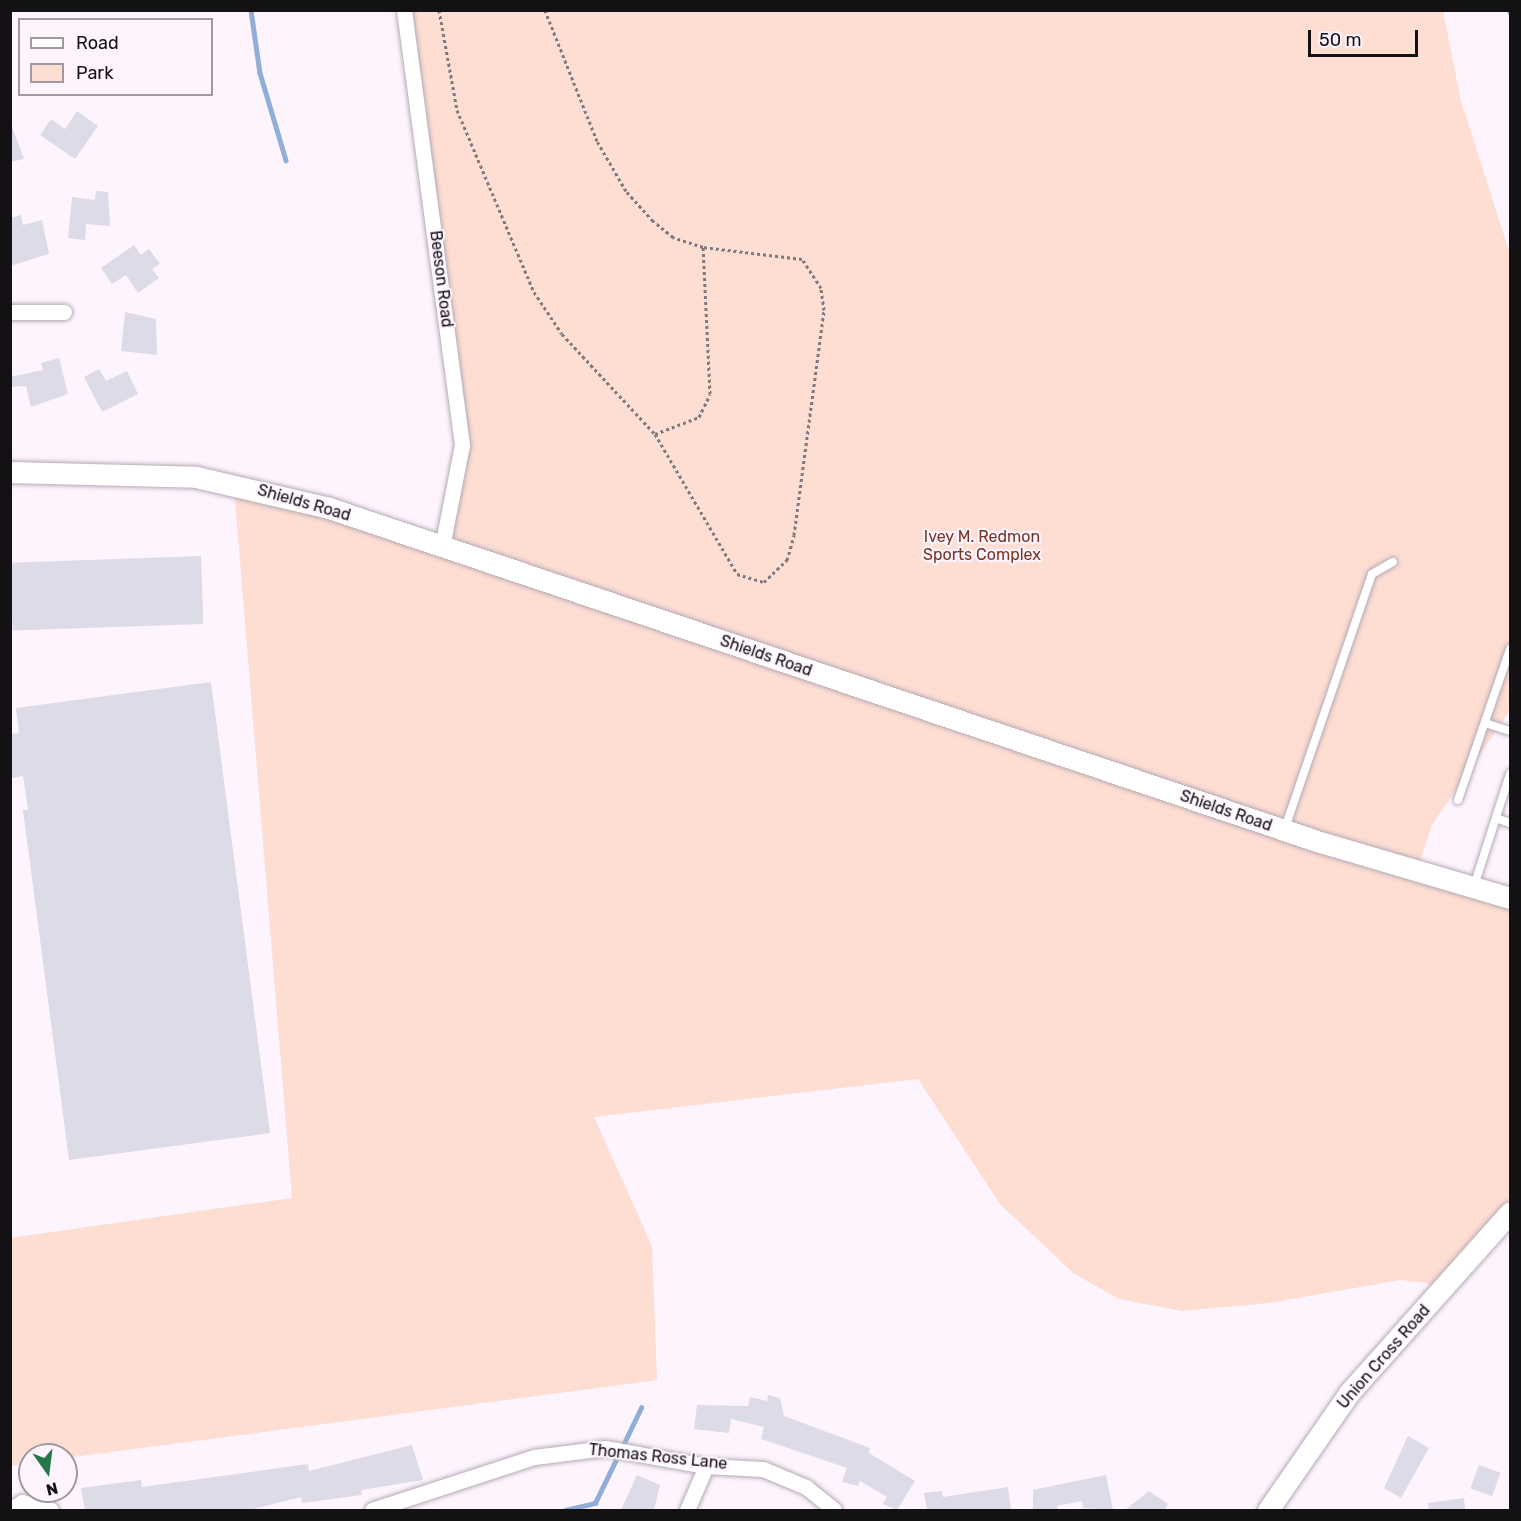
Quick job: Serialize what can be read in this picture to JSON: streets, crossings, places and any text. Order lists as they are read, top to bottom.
{
  "streets": {
    "street": [
      "Beeson Road",
      "Shields Road",
      "Union Cross Road",
      "Thomas Ross Lane"
    ]
  },
  "crossings": [
    ["Beeson Road", "Shields Road"]
  ],
  "parks": ["Ivey M. Redmon Sports Complex"],
  "legend": ["Road", "Park"],
  "scale_bar": "50 m",
  "north": "bottom"
}
